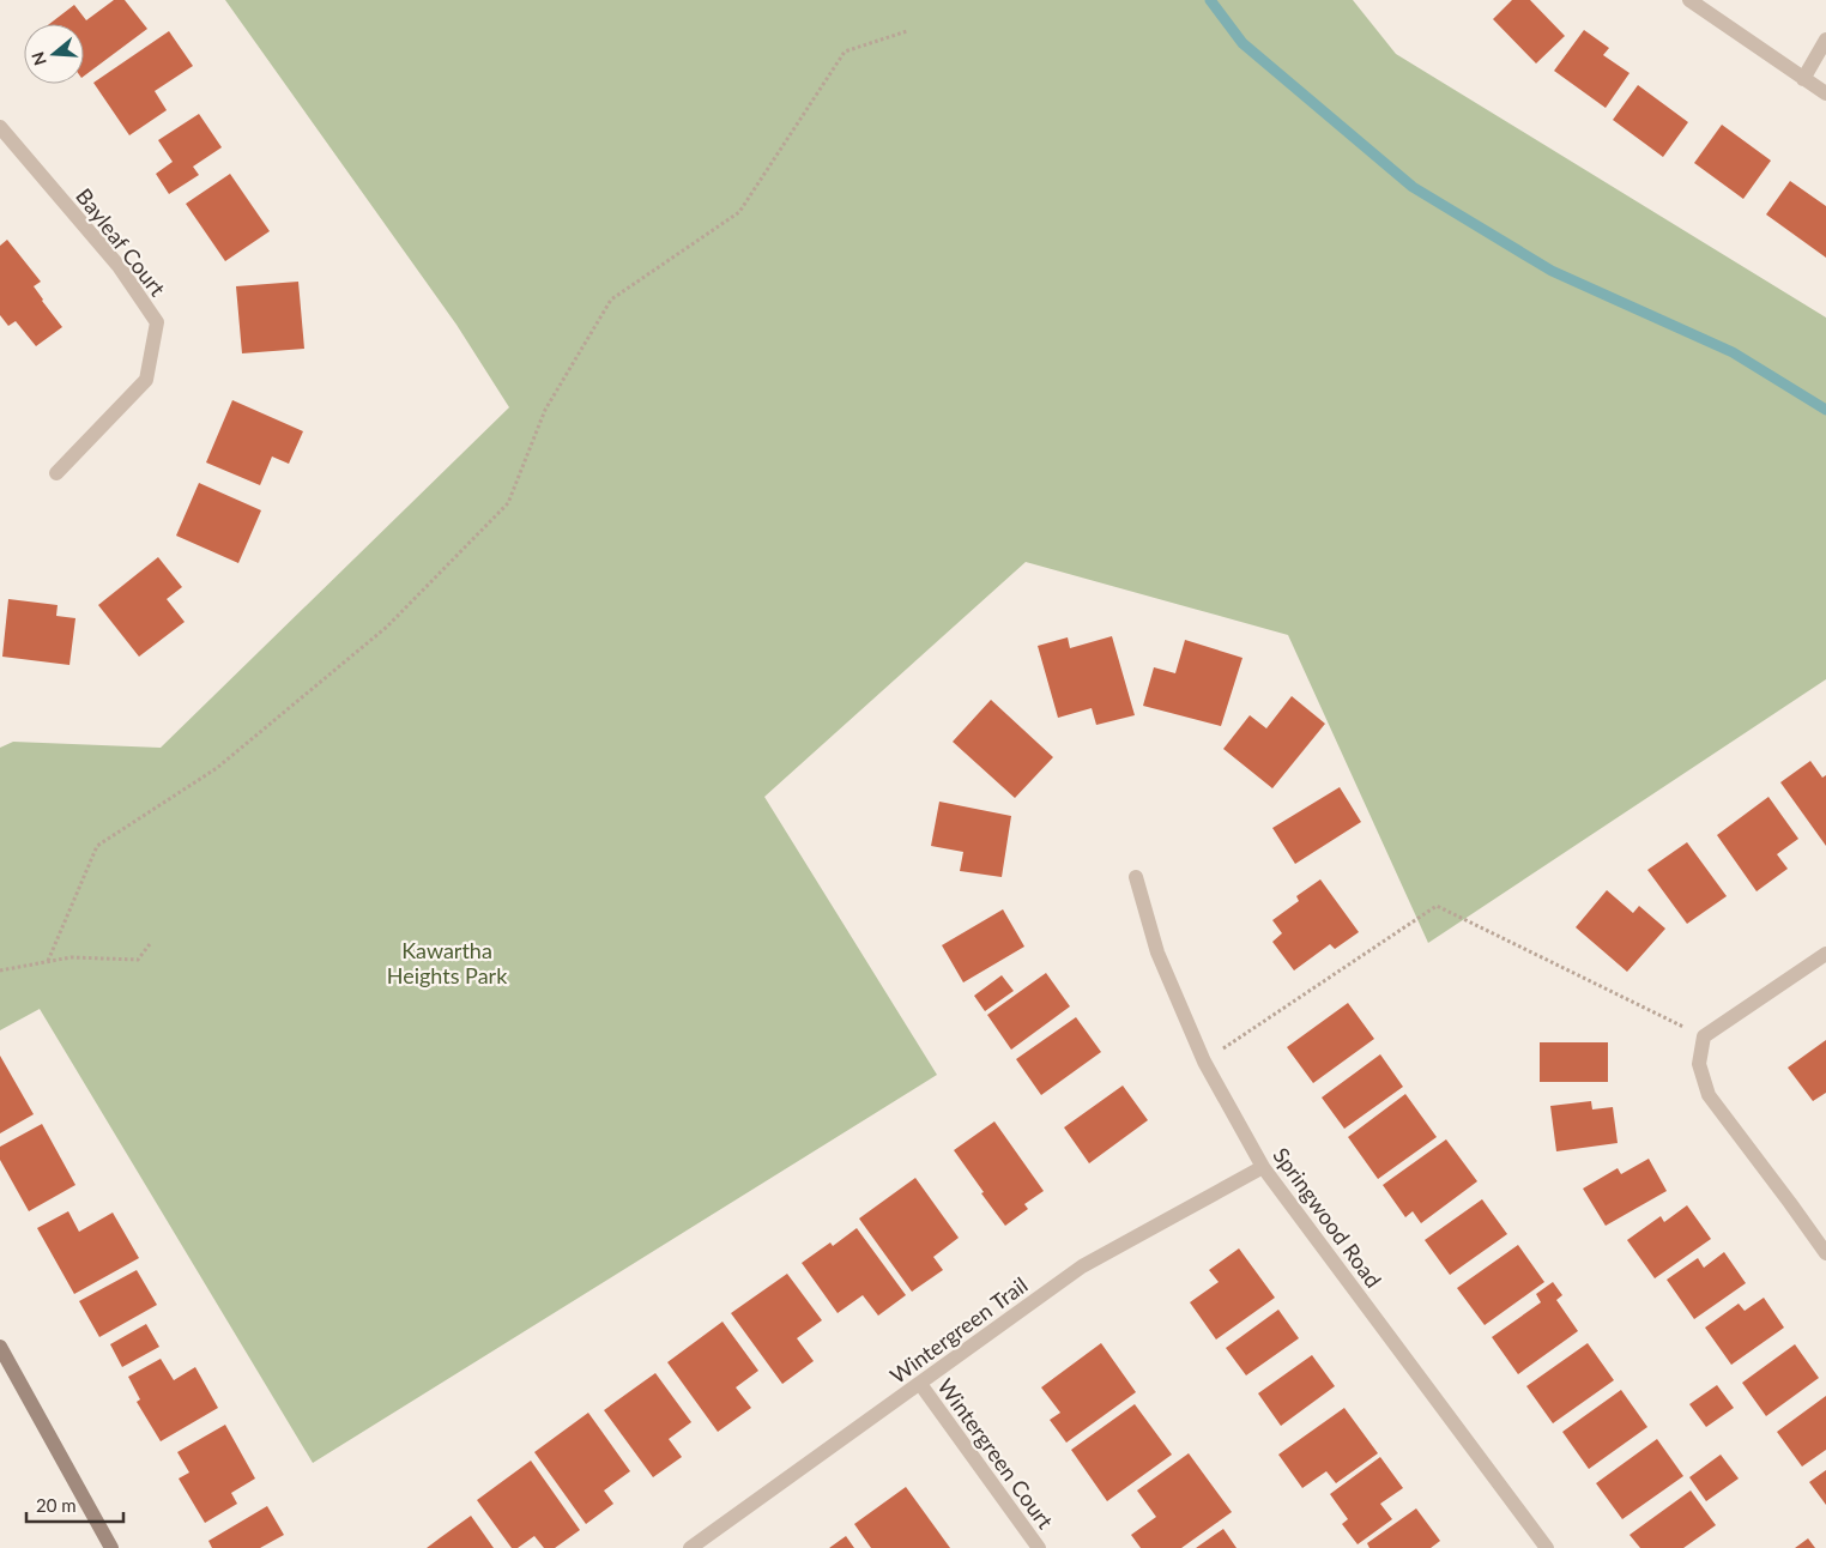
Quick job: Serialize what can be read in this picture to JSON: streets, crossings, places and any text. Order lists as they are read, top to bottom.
{
  "streets": {
    "street": [
      "Bayleaf Court",
      "Springwood Road",
      "Wintergreen Trail",
      "Wintergreen Court"
    ]
  },
  "crossings": [
    ["Springwood Road", "Wintergreen Trail"],
    ["Wintergreen Trail", "Wintergreen Court"]
  ],
  "parks": ["Kawartha Heights Park"],
  "scale_bar": "20 m",
  "north": "left"
}
